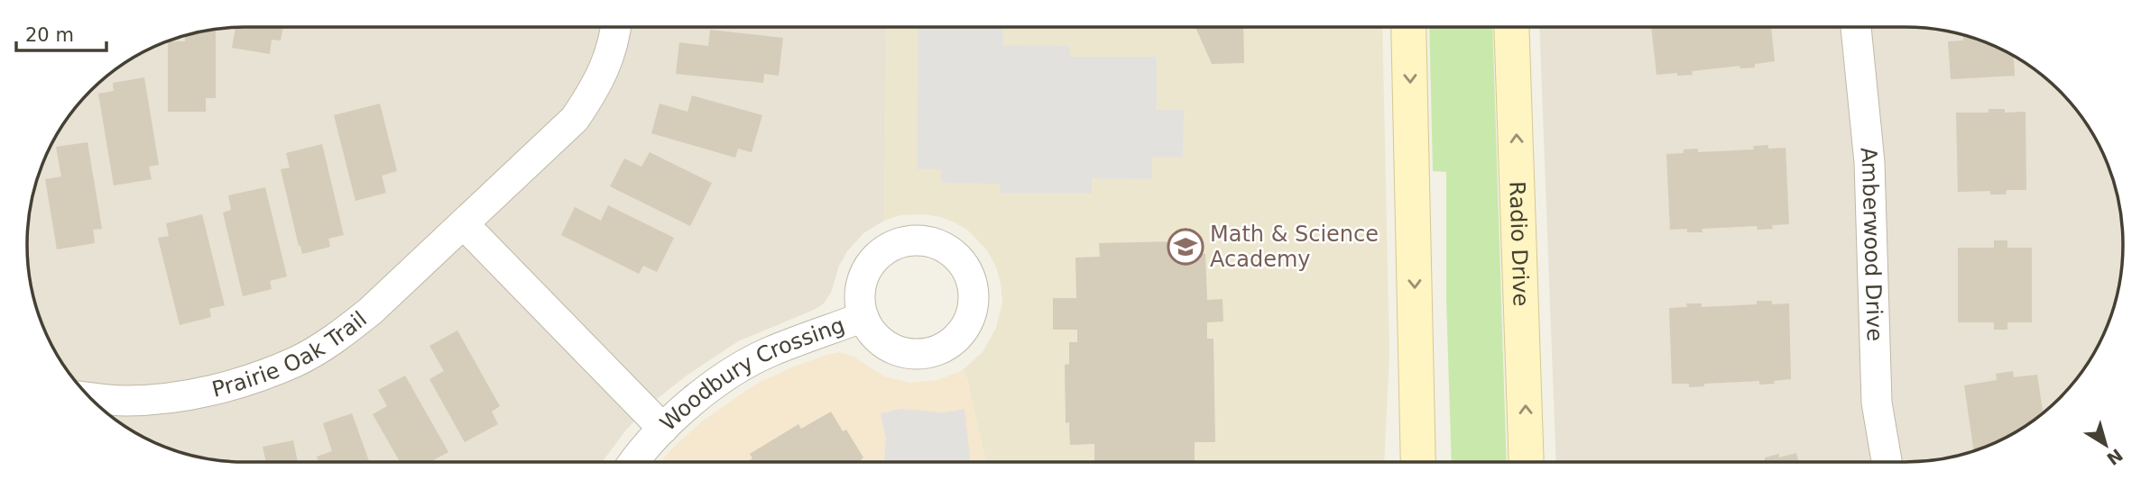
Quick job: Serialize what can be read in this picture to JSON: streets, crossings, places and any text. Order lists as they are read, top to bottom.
{
  "streets": {
    "main road": ["Radio Drive"],
    "street": ["Amberwood Drive", "Prairie Oak Trail", "Woodbury Crossing"]
  },
  "places": {
    "school or university": ["Math & Science Academy"]
  },
  "scale_bar": "20 m",
  "north": "bottom right"
}
